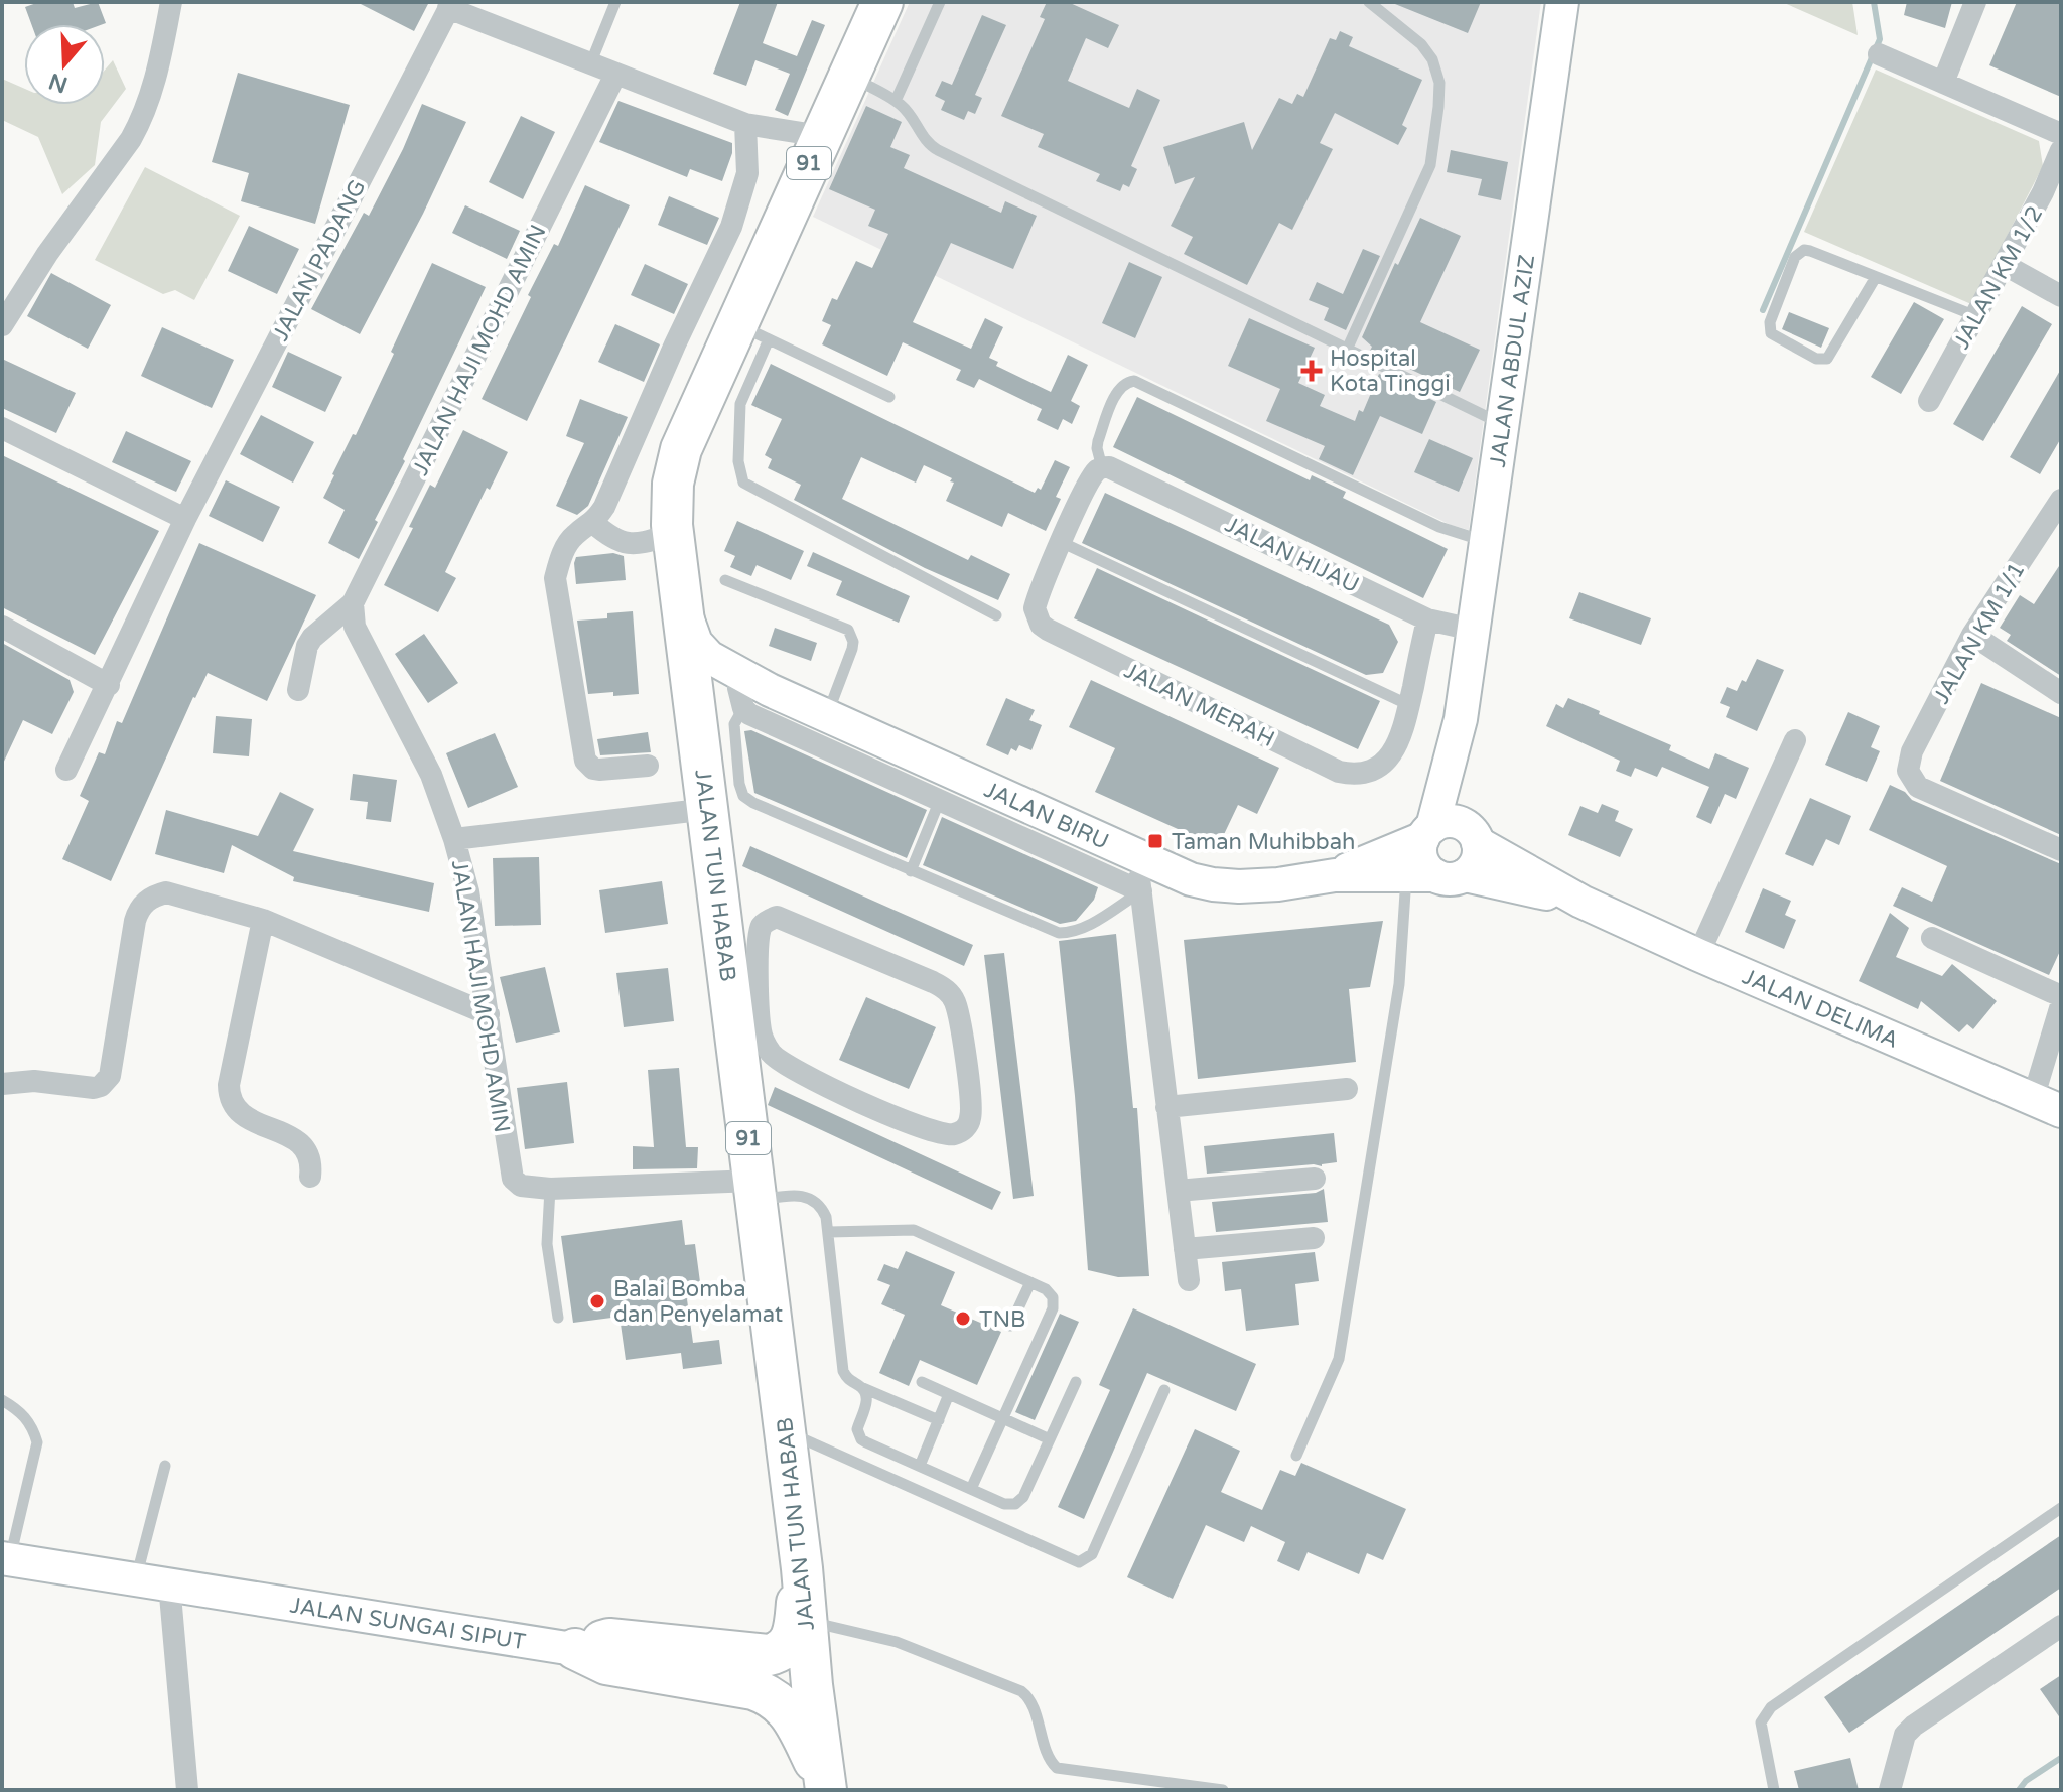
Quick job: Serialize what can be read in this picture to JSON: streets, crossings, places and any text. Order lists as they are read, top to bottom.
{
  "streets": {
    "highway": ["91", "JALAN TUN HABAB"],
    "street": [
      "JALAN PADANG",
      "JALAN KM 1/2",
      "JALAN HAJI MOHD AMIN",
      "JALAN ABDUL AZIZ",
      "JALAN HIJAU",
      "JALAN KM 1/1",
      "JALAN MERAH",
      "JALAN BIRU",
      "JALAN DELIMA",
      "JALAN SUNGAI SIPUT"
    ]
  },
  "crossings": [
    ["JALAN HAJI MOHD AMIN", "JALAN TUN HABAB"],
    ["JALAN ABDUL AZIZ", "JALAN HIJAU"],
    ["JALAN HIJAU", "JALAN MERAH"],
    ["JALAN BIRU", "JALAN TUN HABAB"],
    ["JALAN BIRU", "JALAN DELIMA"],
    ["JALAN TUN HABAB", "JALAN SUNGAI SIPUT"]
  ],
  "places": {
    "health": ["Hospital Kota Tinggi"],
    "transit": ["Taman Muhibbah"],
    "other": ["Balai Bomba dan Penyelamat", "TNB"]
  },
  "north": "bottom"
}
